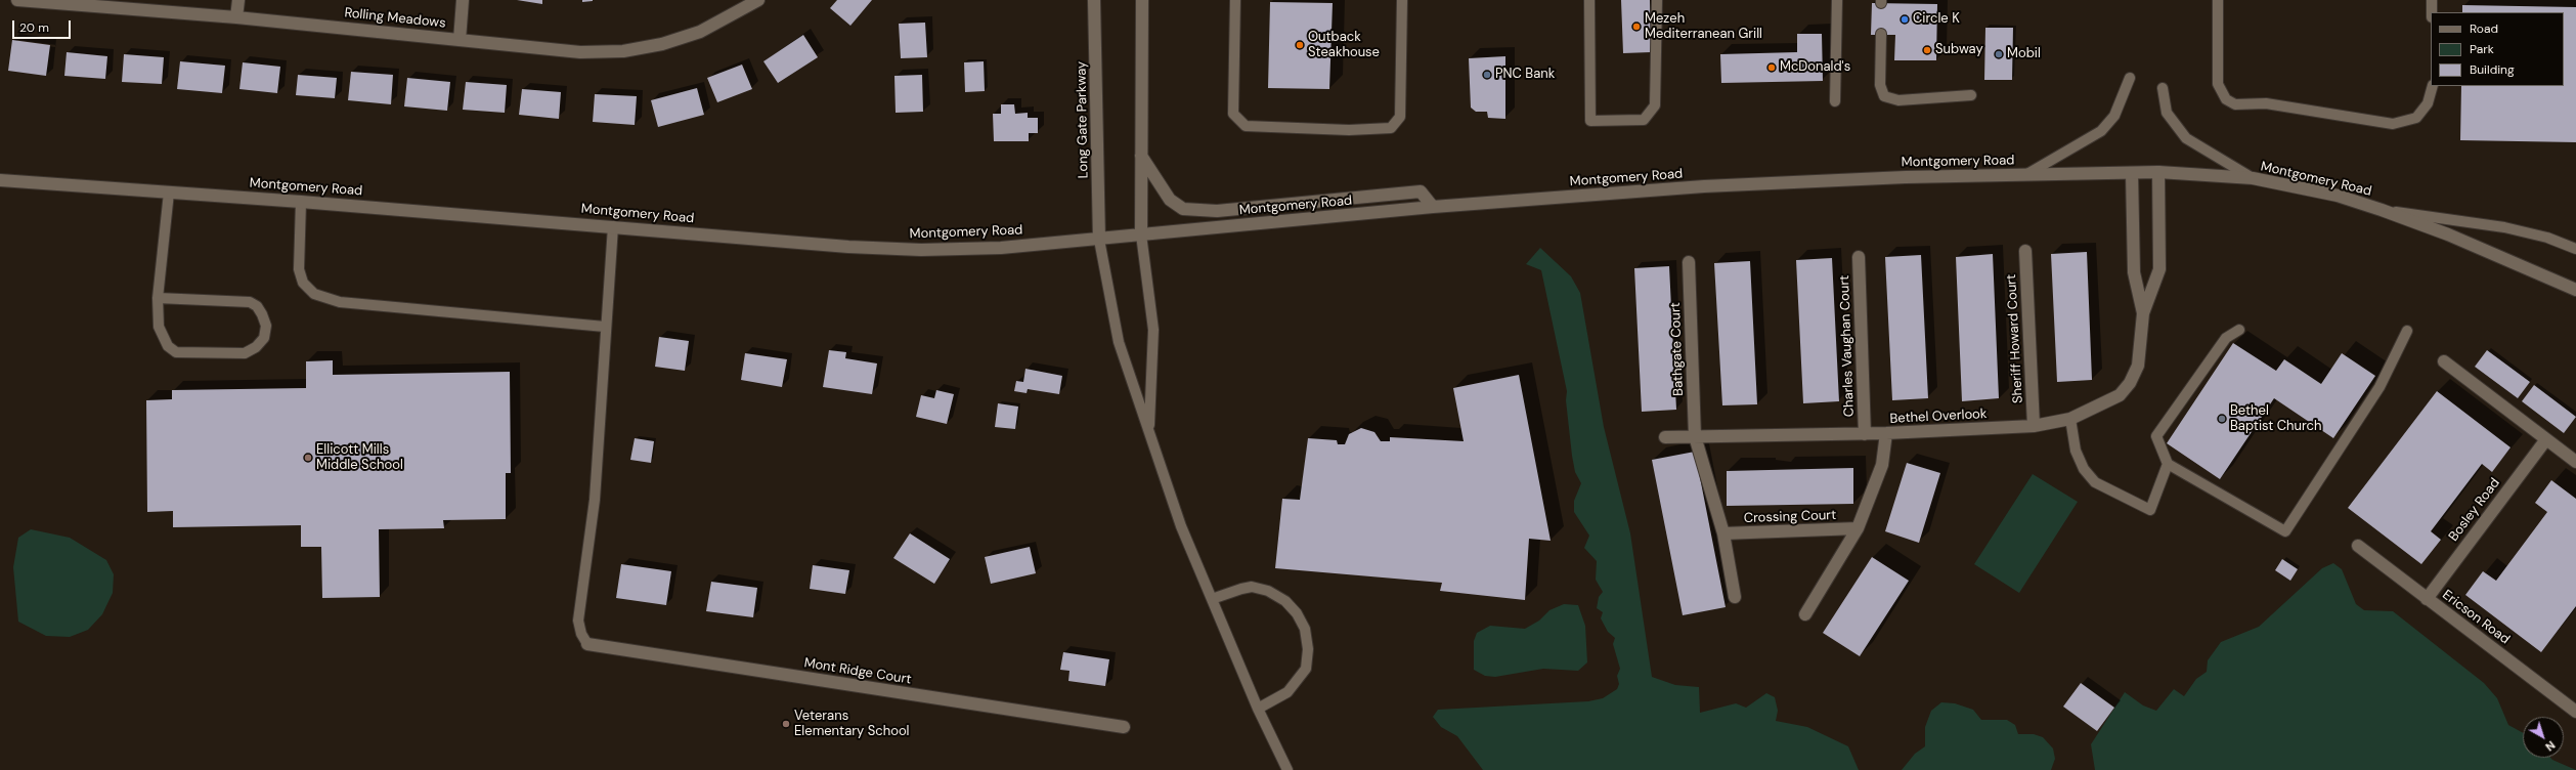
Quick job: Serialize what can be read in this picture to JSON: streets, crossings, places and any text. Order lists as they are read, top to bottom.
{
  "streets": {
    "street": [
      "Rolling Meadows",
      "Long Gate Parkway",
      "Montgomery Road",
      "Sheriff Howard Court",
      "Charles Vaughan Court",
      "Bathgate Court",
      "Bethel Overlook",
      "Bosley Road",
      "Crossing Court",
      "Ericson Road",
      "Mont Ridge Court"
    ]
  },
  "crossings": [
    ["Long Gate Parkway", "Montgomery Road"],
    ["Montgomery Road", "Bethel Overlook"],
    ["Sheriff Howard Court", "Bethel Overlook"],
    ["Charles Vaughan Court", "Bethel Overlook"],
    ["Bathgate Court", "Bethel Overlook"],
    ["Bosley Road", "Ericson Road"]
  ],
  "places": [
    "Circle K",
    "Mezeh Mediterranean Grill",
    "Outback Steakhouse",
    "Subway",
    "Mobil",
    "McDonald's",
    "PNC Bank",
    "Bethel Baptist Church",
    "Ellicott Mills Middle School",
    "Veterans Elementary School"
  ],
  "legend": ["Road", "Park", "Building"],
  "scale_bar": "20 m",
  "north": "bottom right"
}
